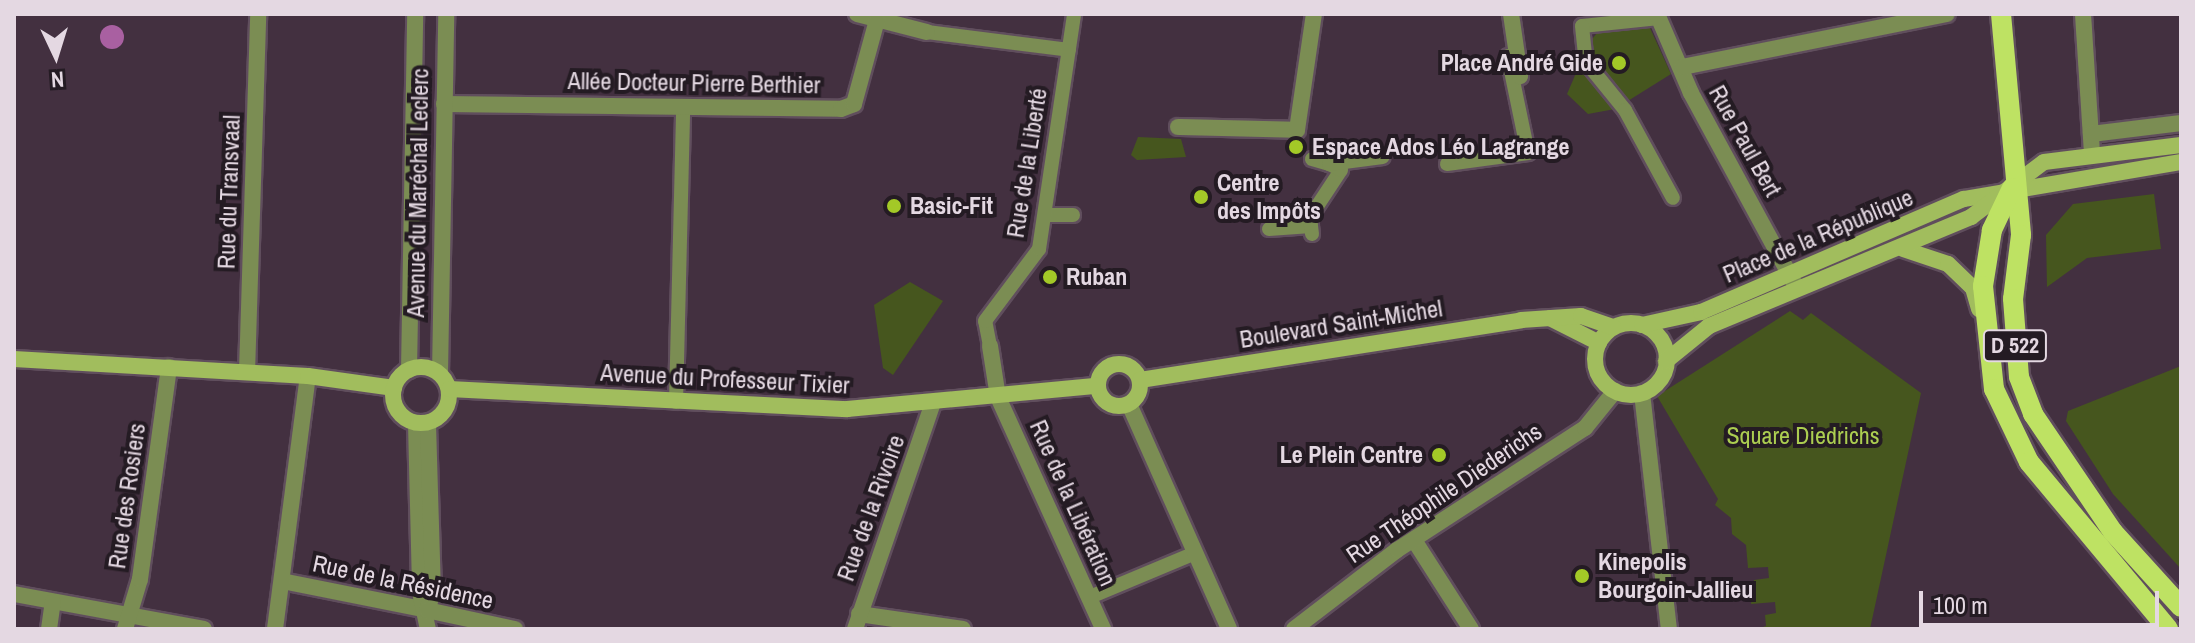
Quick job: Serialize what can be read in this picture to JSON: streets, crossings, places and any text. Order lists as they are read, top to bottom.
{
  "streets": {
    "main road": [
      "Place de la République",
      "Boulevard Saint-Michel",
      "D 522",
      "Avenue du Professeur Tixier"
    ],
    "street": [
      "Allée Docteur Pierre Berthier",
      "Rue Paul Bert",
      "Rue de la Liberté",
      "Rue du Transvaal",
      "Avenue du Maréchal Leclerc",
      "Rue Théophile Diederichs",
      "Rue des Rosiers",
      "Rue de la Libération",
      "Rue de la Rivoire",
      "Rue de la Résidence"
    ]
  },
  "crossings": [
    ["Allée Docteur Pierre Berthier", "Avenue du Maréchal Leclerc"],
    ["Rue Paul Bert", "Place de la République"],
    ["Rue de la Liberté", "Avenue du Professeur Tixier"],
    ["Rue de la Liberté", "Rue de la Libération"],
    ["Avenue du Maréchal Leclerc", "Avenue du Professeur Tixier"],
    ["Place de la République", "Boulevard Saint-Michel"],
    ["Place de la République", "D 522"],
    ["Place de la République", "Rue Théophile Diederichs"],
    ["Boulevard Saint-Michel", "Avenue du Professeur Tixier"],
    ["Boulevard Saint-Michel", "Rue Théophile Diederichs"],
    ["Avenue du Professeur Tixier", "Rue de la Libération"],
    ["Avenue du Professeur Tixier", "Rue de la Rivoire"]
  ],
  "parks": ["Square Diedrichs"],
  "places": [
    "Place André Gide",
    "Espace Ados Léo Lagrange",
    "Centre des Impôts",
    "Basic-Fit",
    "Ruban",
    "Le Plein Centre",
    "Kinepolis Bourgoin-Jallieu"
  ],
  "scale_bar": "100 m",
  "north": "bottom"
}
